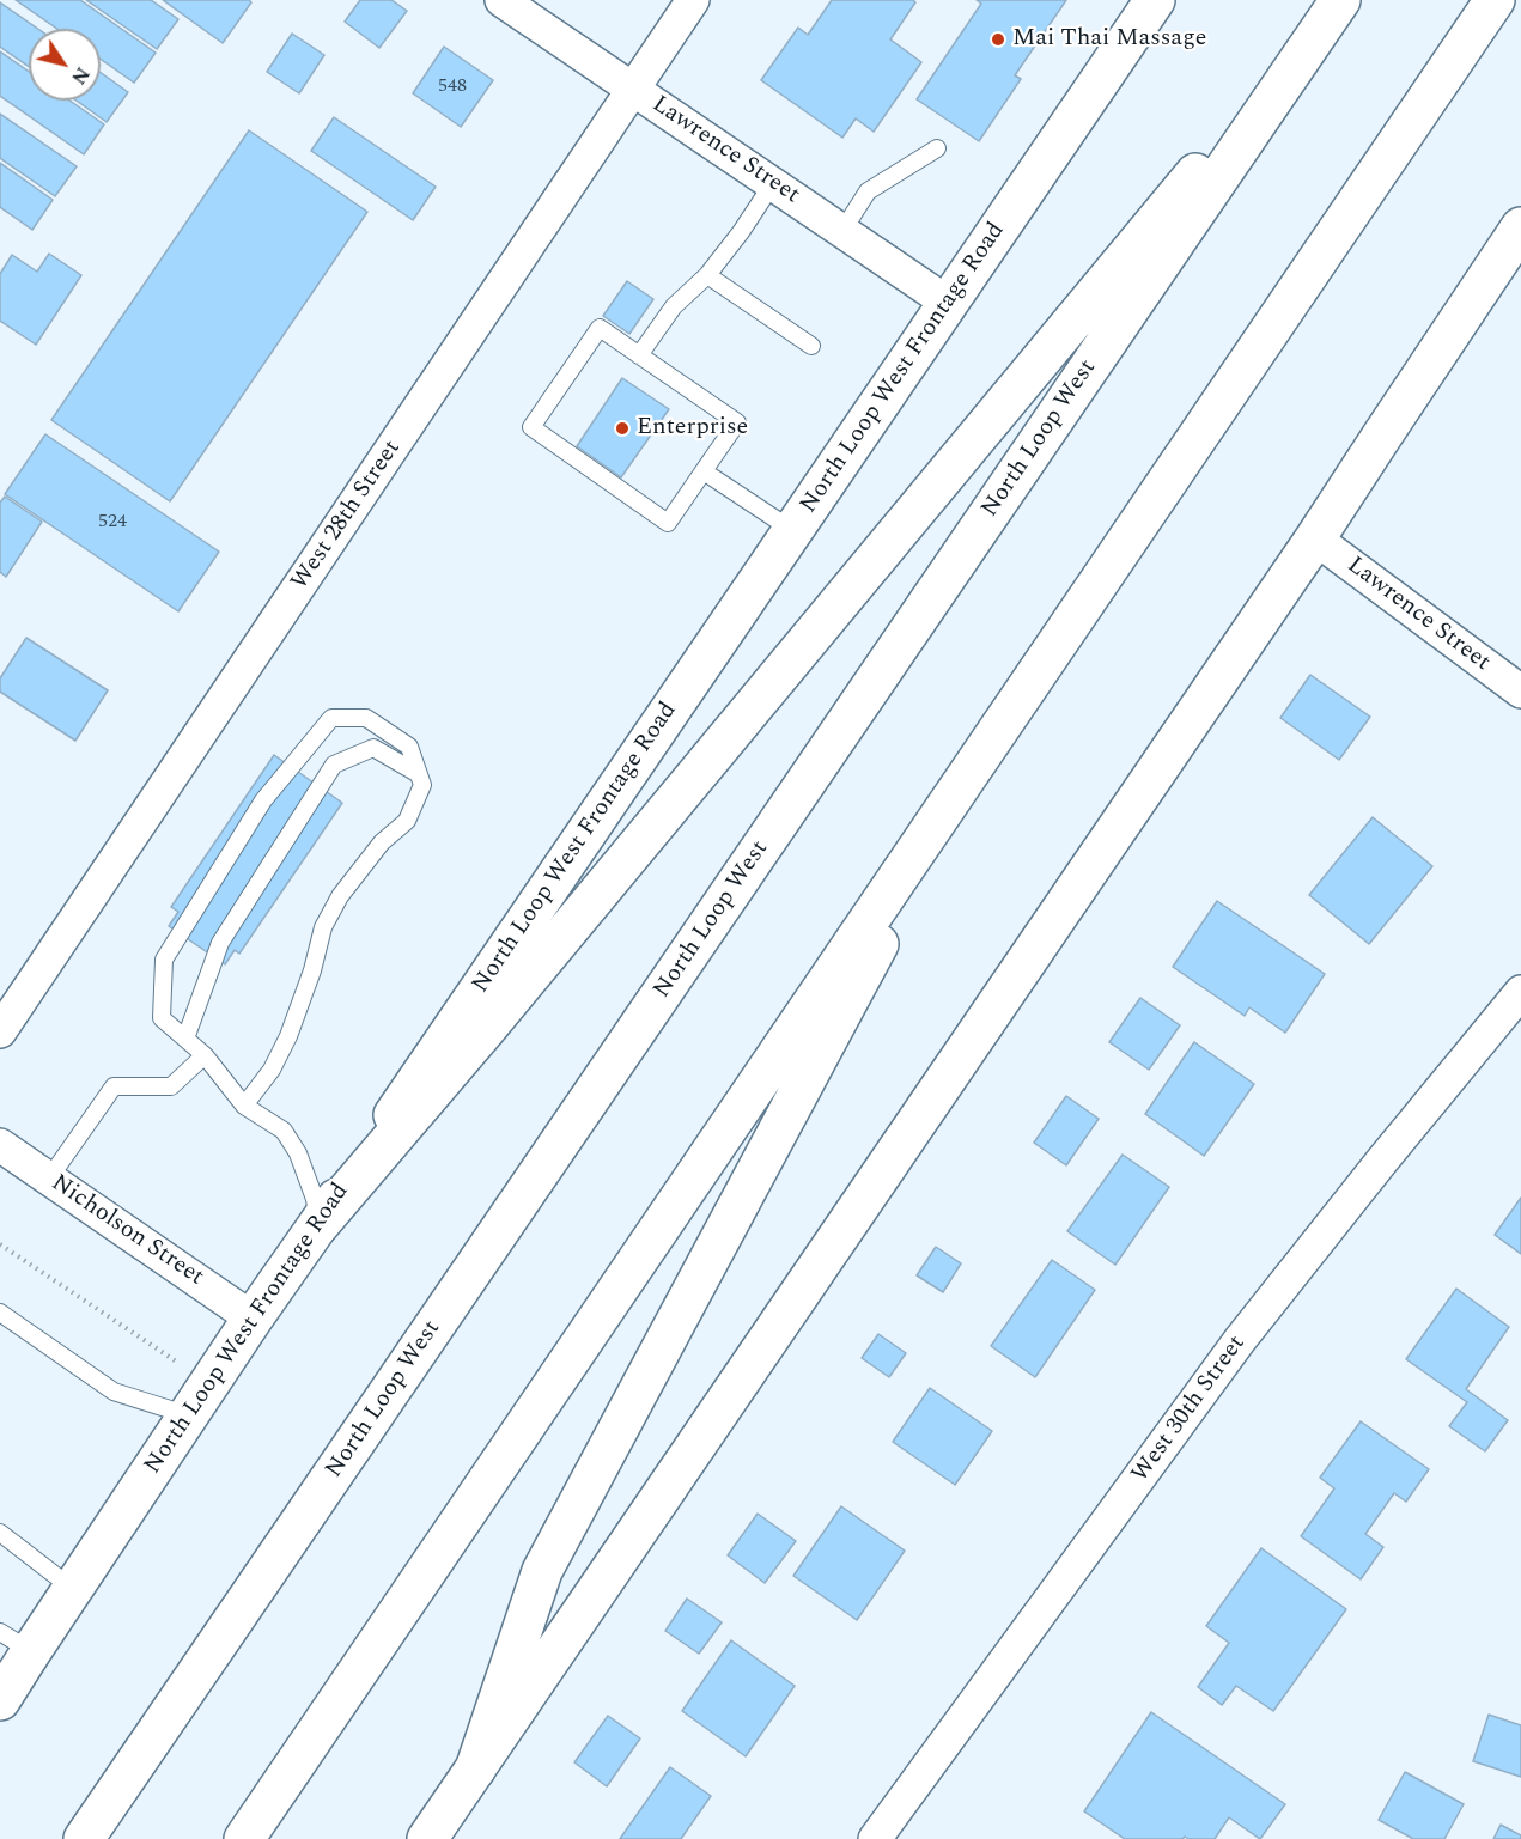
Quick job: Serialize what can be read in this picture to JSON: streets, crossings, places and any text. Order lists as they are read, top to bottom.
{
  "streets": {
    "main road": ["North Loop West Frontage Road", "North Loop West"],
    "street": [
      "Lawrence Street",
      "West 28th Street",
      "Nicholson Street",
      "West 30th Street"
    ]
  },
  "crossings": [
    ["Lawrence Street", "North Loop West Frontage Road"],
    ["Lawrence Street", "West 28th Street"],
    ["North Loop West Frontage Road", "Nicholson Street"]
  ],
  "places": ["Mai Thai Massage", "Enterprise"],
  "house_numbers": ["548", "524"],
  "north": "bottom right"
}
